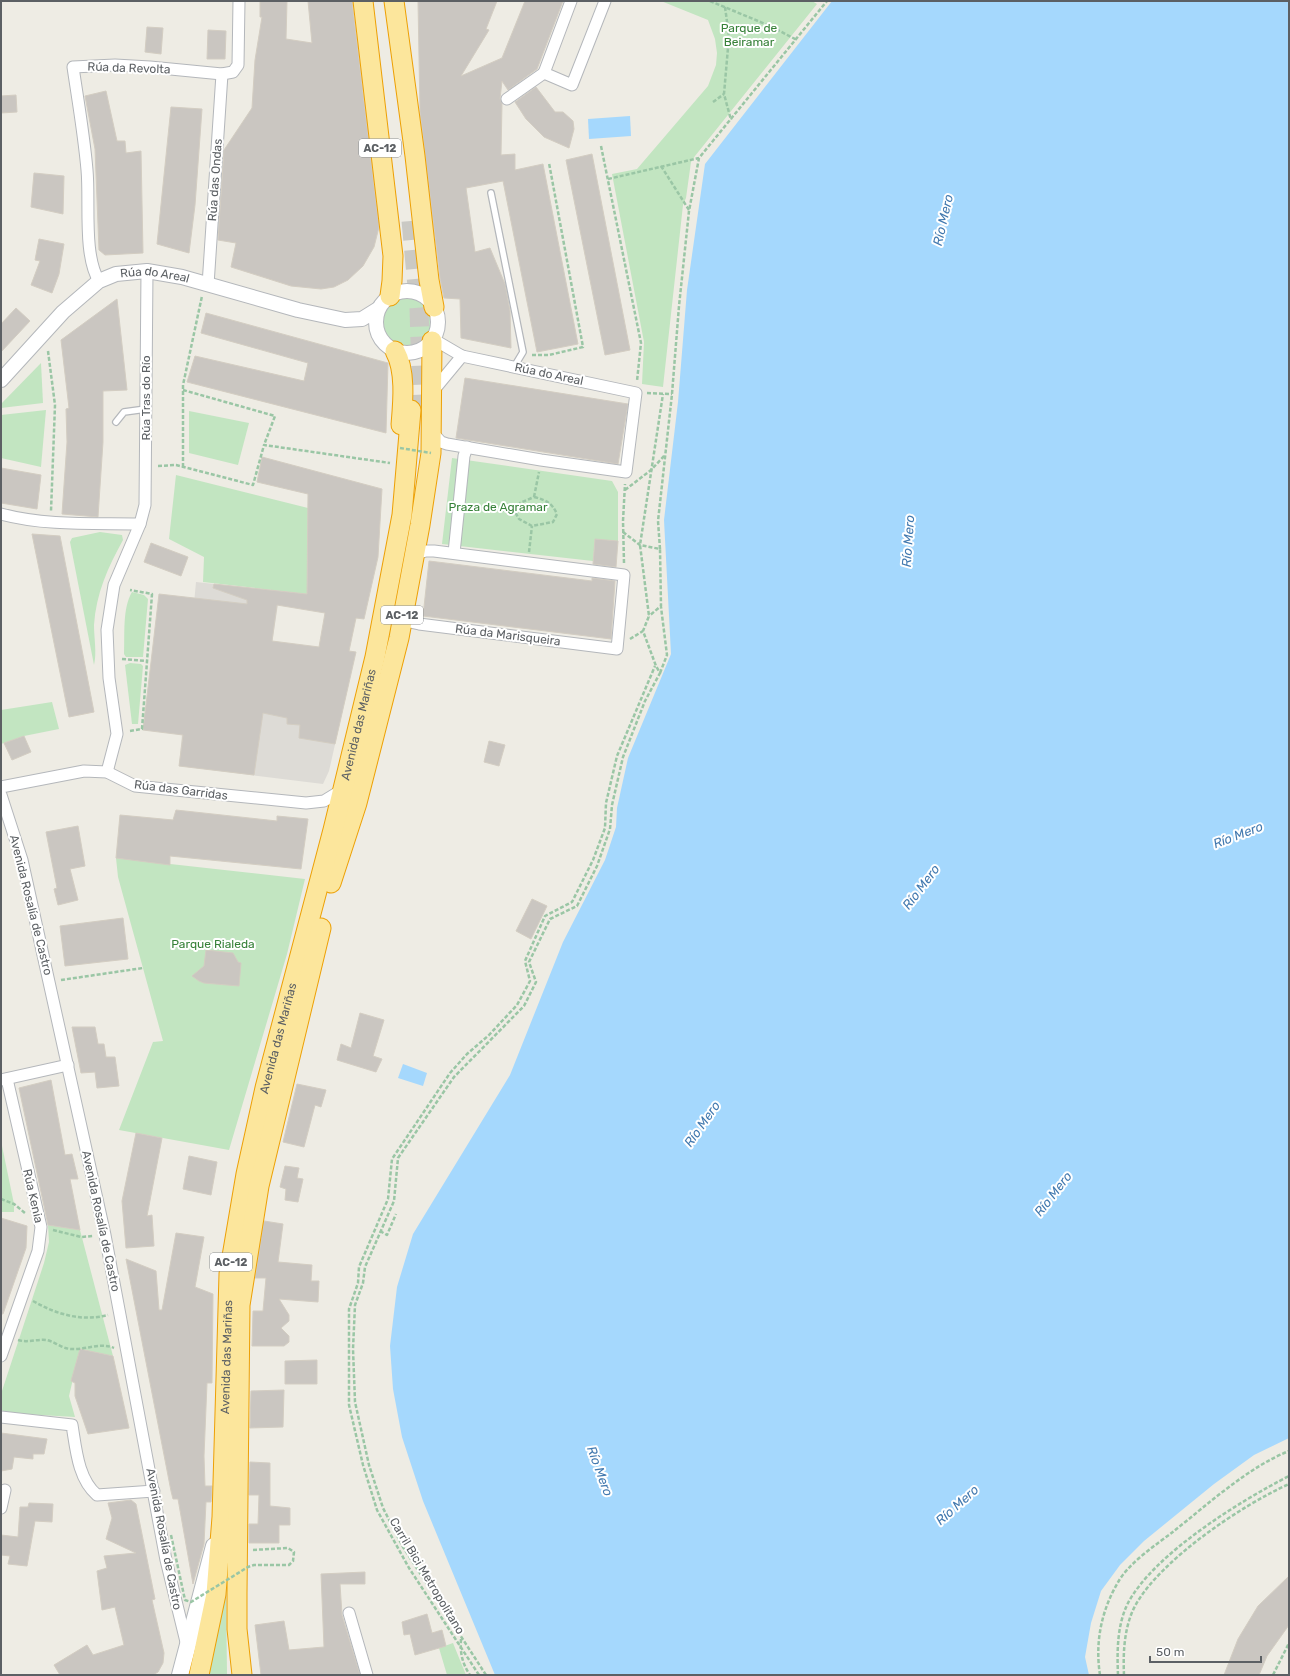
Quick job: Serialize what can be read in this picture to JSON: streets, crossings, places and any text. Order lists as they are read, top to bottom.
{
  "streets": {
    "highway": ["AC-12", "Avenida das Mariñas"],
    "street": [
      "Rúa da Revolta",
      "Rúa das Ondas",
      "Rúa do Areal",
      "Rúa Tras do Río",
      "Rúa da Marisqueira",
      "Rúa das Garridas",
      "Avenida Rosalía de Castro",
      "Rúa Kenia"
    ],
    "path": ["Carril Bici Metropolitano"]
  },
  "crossings": [
    ["Rúa da Revolta", "Rúa das Ondas"],
    ["Rúa da Revolta", "Rúa do Areal"],
    ["AC-12", "Rúa do Areal"],
    ["AC-12", "Rúa da Marisqueira"],
    ["AC-12", "Avenida das Mariñas"],
    ["AC-12", "Rúa das Garridas"],
    ["Rúa das Ondas", "Rúa do Areal"],
    ["Rúa do Areal", "Rúa Tras do Río"],
    ["Rúa Tras do Río", "Rúa das Garridas"],
    ["Rúa das Garridas", "Avenida Rosalía de Castro"]
  ],
  "water": ["Río Mero"],
  "parks": ["Parque de Beiramar", "Praza de Agramar", "Parque Rialeda"],
  "scale_bar": "50 m"
}
